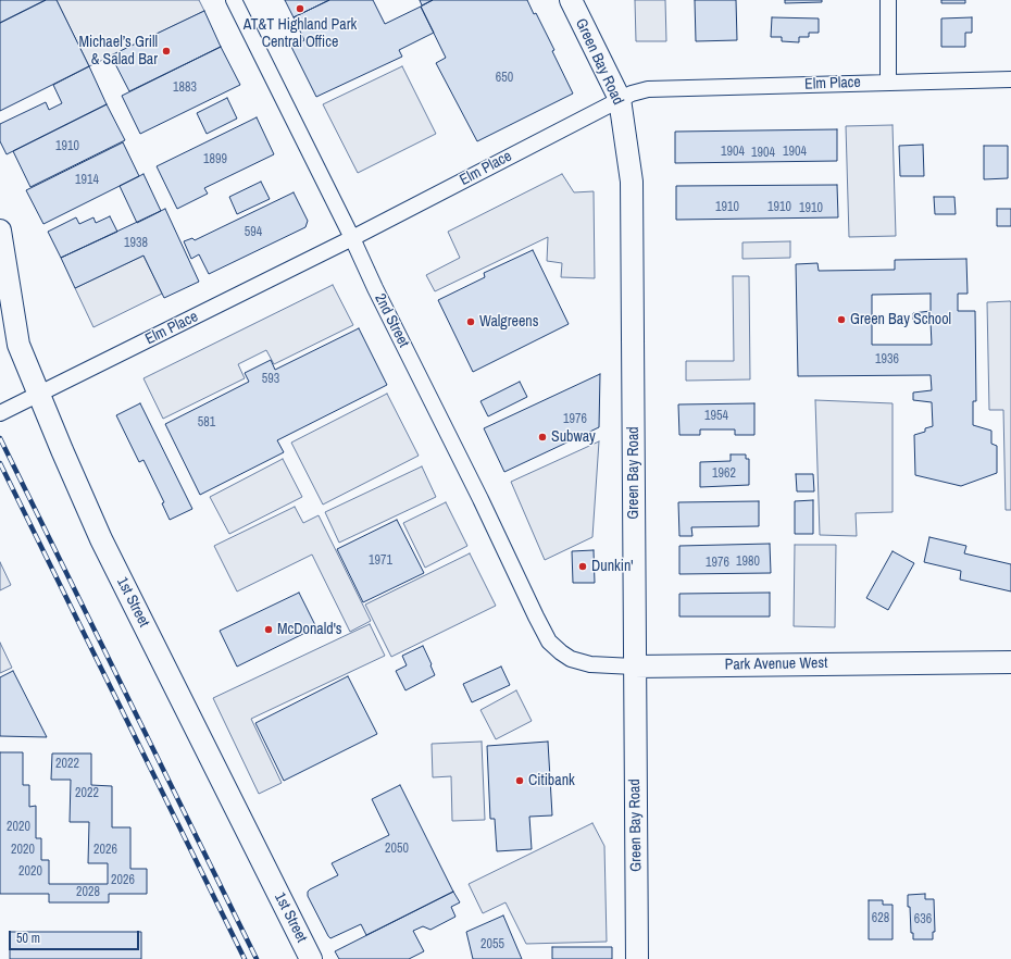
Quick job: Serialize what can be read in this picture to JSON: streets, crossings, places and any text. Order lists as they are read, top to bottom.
{
  "streets": {
    "street": [
      "Green Bay Road",
      "Elm Place",
      "2nd Street",
      "1st Street",
      "Park Avenue West"
    ]
  },
  "crossings": [
    ["Green Bay Road", "Elm Place"],
    ["Green Bay Road", "Park Avenue West"],
    ["Elm Place", "2nd Street"],
    ["Elm Place", "1st Street"],
    ["2nd Street", "Park Avenue West"]
  ],
  "places": [
    "AT&T Highland Park Central Office",
    "Michael’s Grill & Salad Bar",
    "Green Bay School",
    "Walgreens",
    "Subway",
    "Dunkin'",
    "McDonald's",
    "Citibank"
  ],
  "house_numbers": [
    "650",
    "1883",
    "1910",
    "1904",
    "1904",
    "1904",
    "1899",
    "1914",
    "1910",
    "1910",
    "1910",
    "594",
    "1938",
    "1936",
    "593",
    "1954",
    "1976",
    "581",
    "1962",
    "1971",
    "1980",
    "1976",
    "2022",
    "2022",
    "2020",
    "2050",
    "2020",
    "2026",
    "2020",
    "2026",
    "2028",
    "628",
    "636",
    "2055"
  ],
  "scale_bar": "50 m"
}
